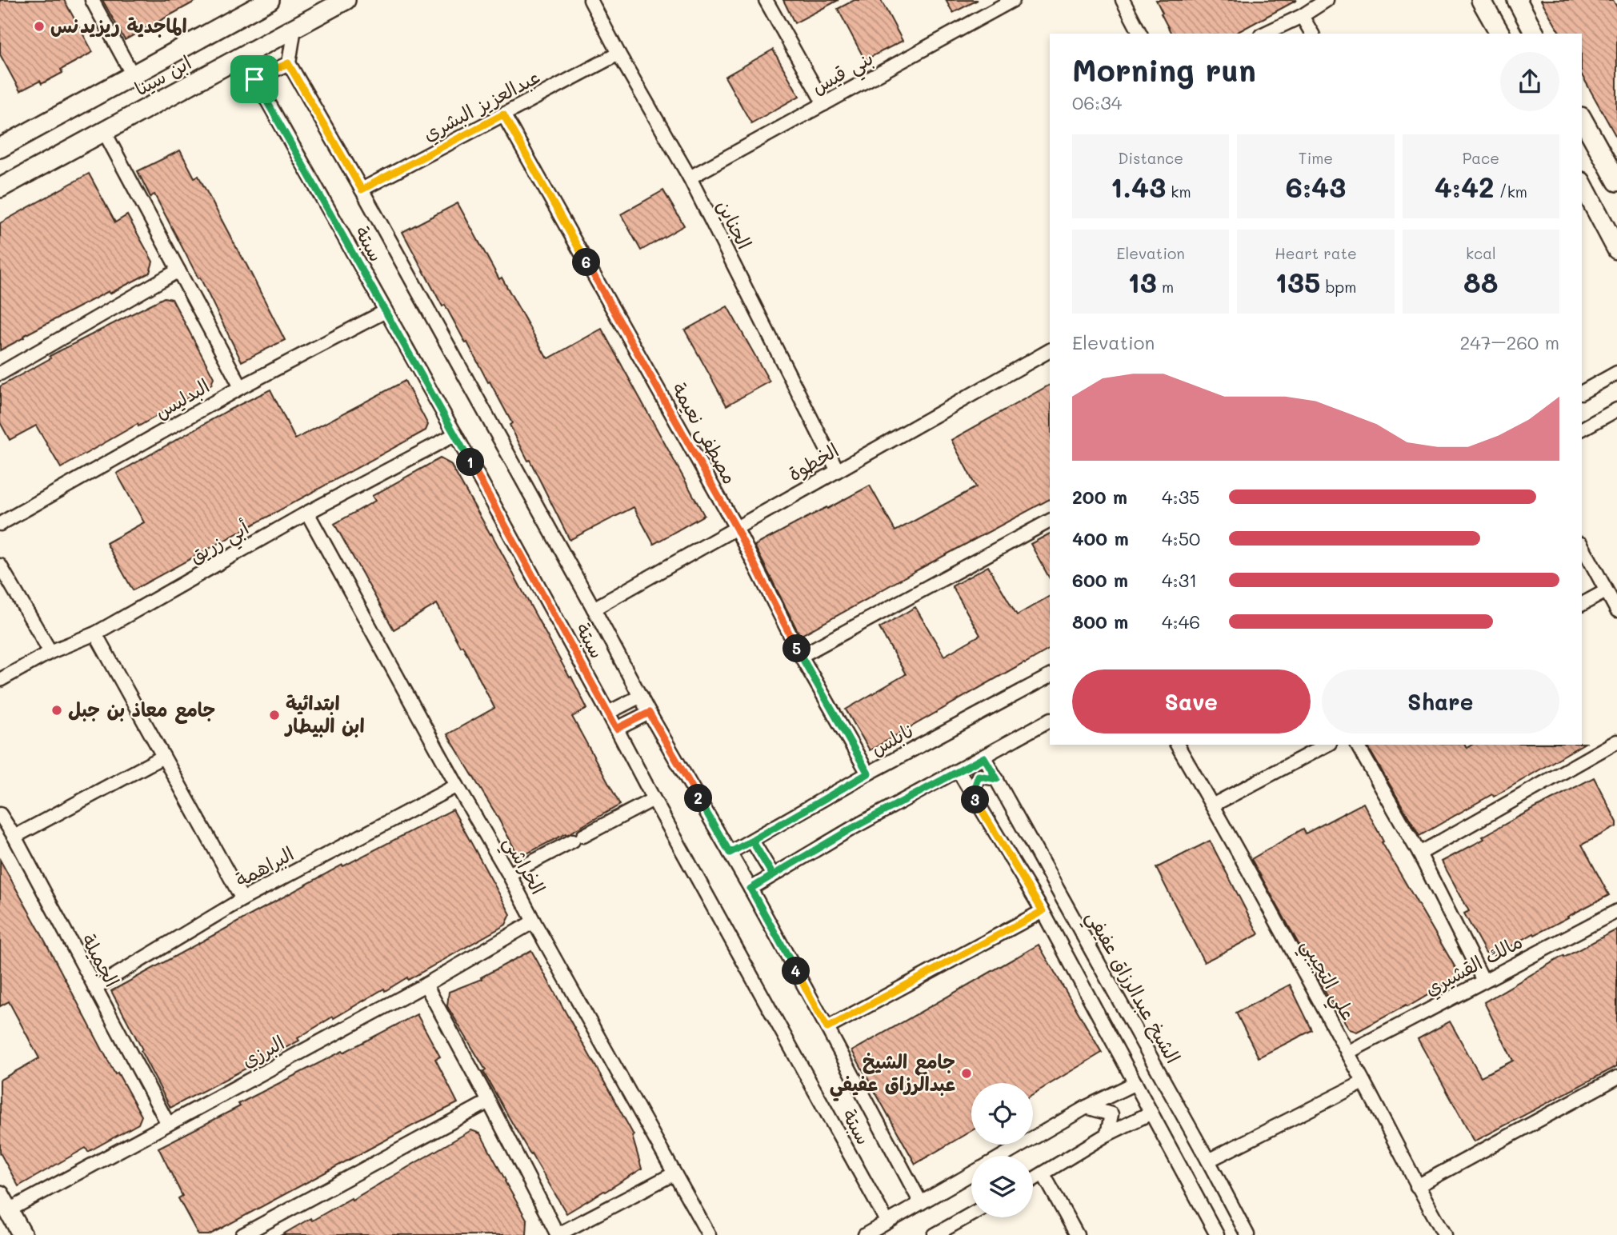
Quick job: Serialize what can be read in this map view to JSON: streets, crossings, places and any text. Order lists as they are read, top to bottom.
{
  "streets": {
    "street": [
      "بني قيس",
      "ابن سينا",
      "عبدالعزيز البشري",
      "الجناين",
      "سبتة",
      "البدليس",
      "مصطفى نعيمة",
      "الخطوة",
      "أبي زريق",
      "نابلس",
      "الخراشي",
      "البراهمة",
      "الجميلة",
      "مالك القشيري",
      "علي التجيبي",
      "الشيخ عبدالرزاق عفيفي",
      "البرزي"
    ]
  },
  "crossings": [
    ["بني قيس", "الجناين"],
    ["عبدالعزيز البشري", "الجناين"],
    ["عبدالعزيز البشري", "سبتة"],
    ["عبدالعزيز البشري", "مصطفى نعيمة"],
    ["الجناين", "الخطوة"],
    ["سبتة", "البدليس"],
    ["سبتة", "الخطوة"],
    ["سبتة", "أبي زريق"],
    ["سبتة", "نابلس"],
    ["مصطفى نعيمة", "الخطوة"],
    ["مصطفى نعيمة", "نابلس"],
    ["أبي زريق", "الخراشي"],
    ["الخراشي", "البراهمة"],
    ["الخراشي", "البرزي"],
    ["البراهمة", "الجميلة"],
    ["الجميلة", "البرزي"],
    ["مالك القشيري", "علي التجيبي"]
  ],
  "places": [
    "الماجدية ريزيدنس",
    "جامع معاذ بن جبل",
    "ابتدائية ابن البيطار",
    "جامع الشيخ عبدالرزاق عفيفي"
  ],
  "page": {
    "heading": ["Morning run", "06:34"],
    "stats": [
      ["Distance", "1.43 km"],
      ["Time", "6:43"],
      ["Pace", "4:42 /km"],
      ["Elevation", "13 m"],
      ["Heart rate", "135 bpm"],
      ["kcal", "88"]
    ],
    "pins": [
      "6",
      "1",
      "5",
      "2",
      "3",
      "4"
    ],
    "chart": ["Elevation", "247–260 m"],
    "list": [
      {
        "name": "200 m",
        "note": "4:35"
      },
      {
        "name": "400 m",
        "note": "4:50"
      },
      {
        "name": "600 m",
        "note": "4:31"
      },
      {
        "name": "800 m",
        "note": "4:46"
      }
    ],
    "buttons": ["Save", "Share"]
  }
}
